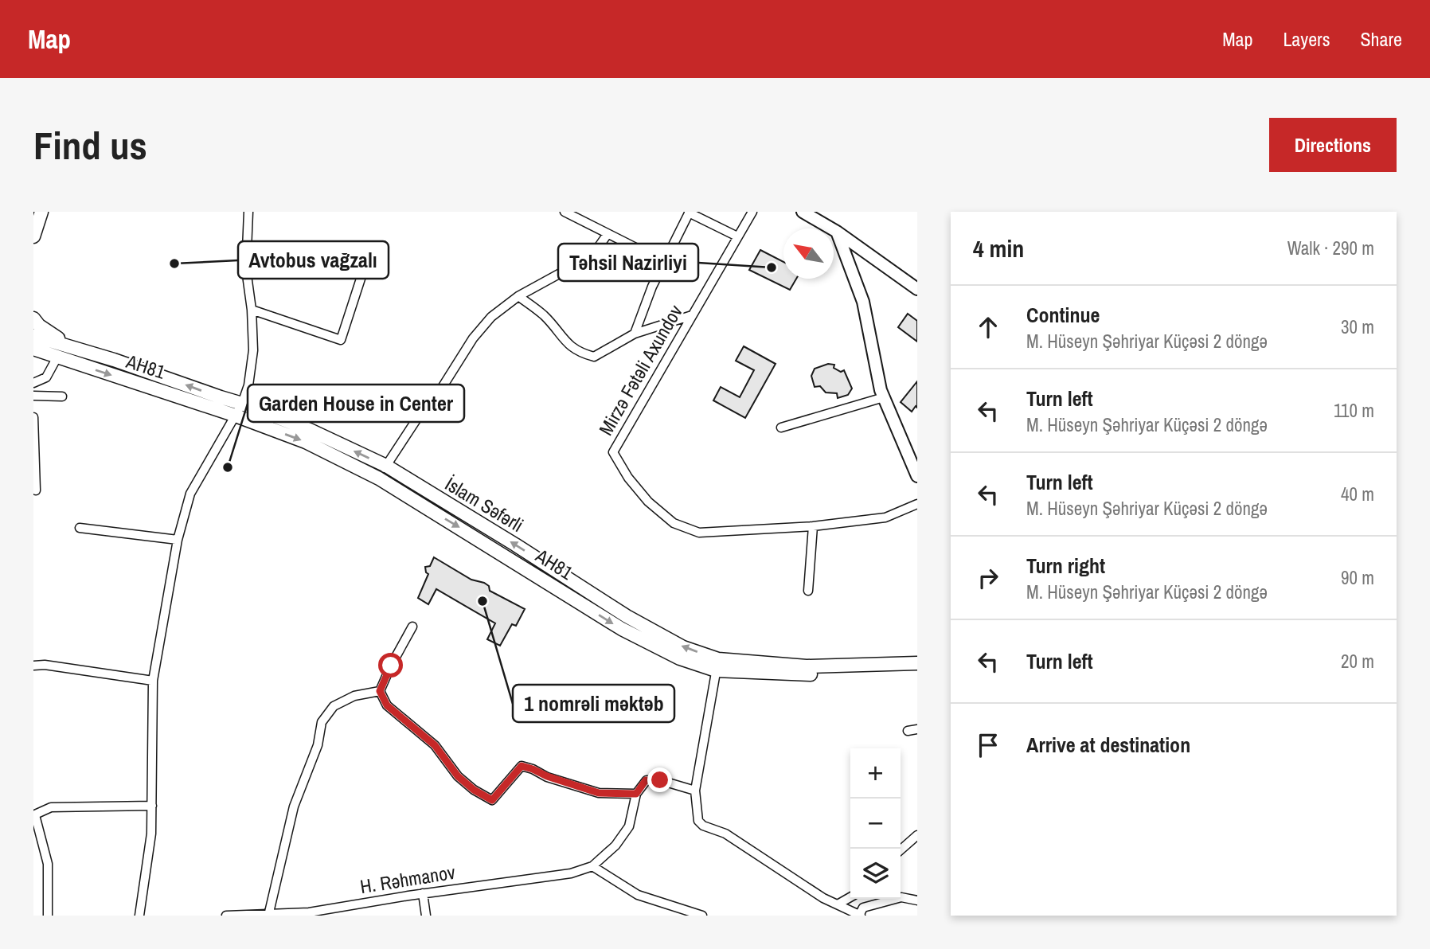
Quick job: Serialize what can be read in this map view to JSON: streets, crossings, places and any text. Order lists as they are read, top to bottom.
{
  "streets": {
    "main road": ["AH81", "İslam Səfərli"],
    "street": ["Mirzə Fətəli Axundov", "H. Rəhmanov"]
  },
  "crossings": [
    ["AH81", "İslam Səfərli"]
  ],
  "one_way": ["AH81", "İslam Səfərli"],
  "places": [
    "Avtobus vağzalı",
    "Təhsil Nazirliyi",
    "Garden House in Center",
    "1 nomrəli məktəb"
  ],
  "north": "top left",
  "page": {
    "header": "Map",
    "nav": ["Map", "Layers", "Share"],
    "buttons": "Directions",
    "title": "Find us",
    "heading": ["4 min", "Walk · 290 m"],
    "list": [
      ["Continue", "M. Hüseyn Şəhriyar Küçəsi 2 döngə", "30 m"],
      ["Turn left", "M. Hüseyn Şəhriyar Küçəsi 2 döngə", "110 m"],
      ["Turn left", "M. Hüseyn Şəhriyar Küçəsi 2 döngə", "40 m"],
      ["Turn right", "M. Hüseyn Şəhriyar Küçəsi 2 döngə", "90 m"],
      ["Turn left", "20 m"],
      "Arrive at destination"
    ],
    "map_buttons": ["+", "−"]
  }
}
